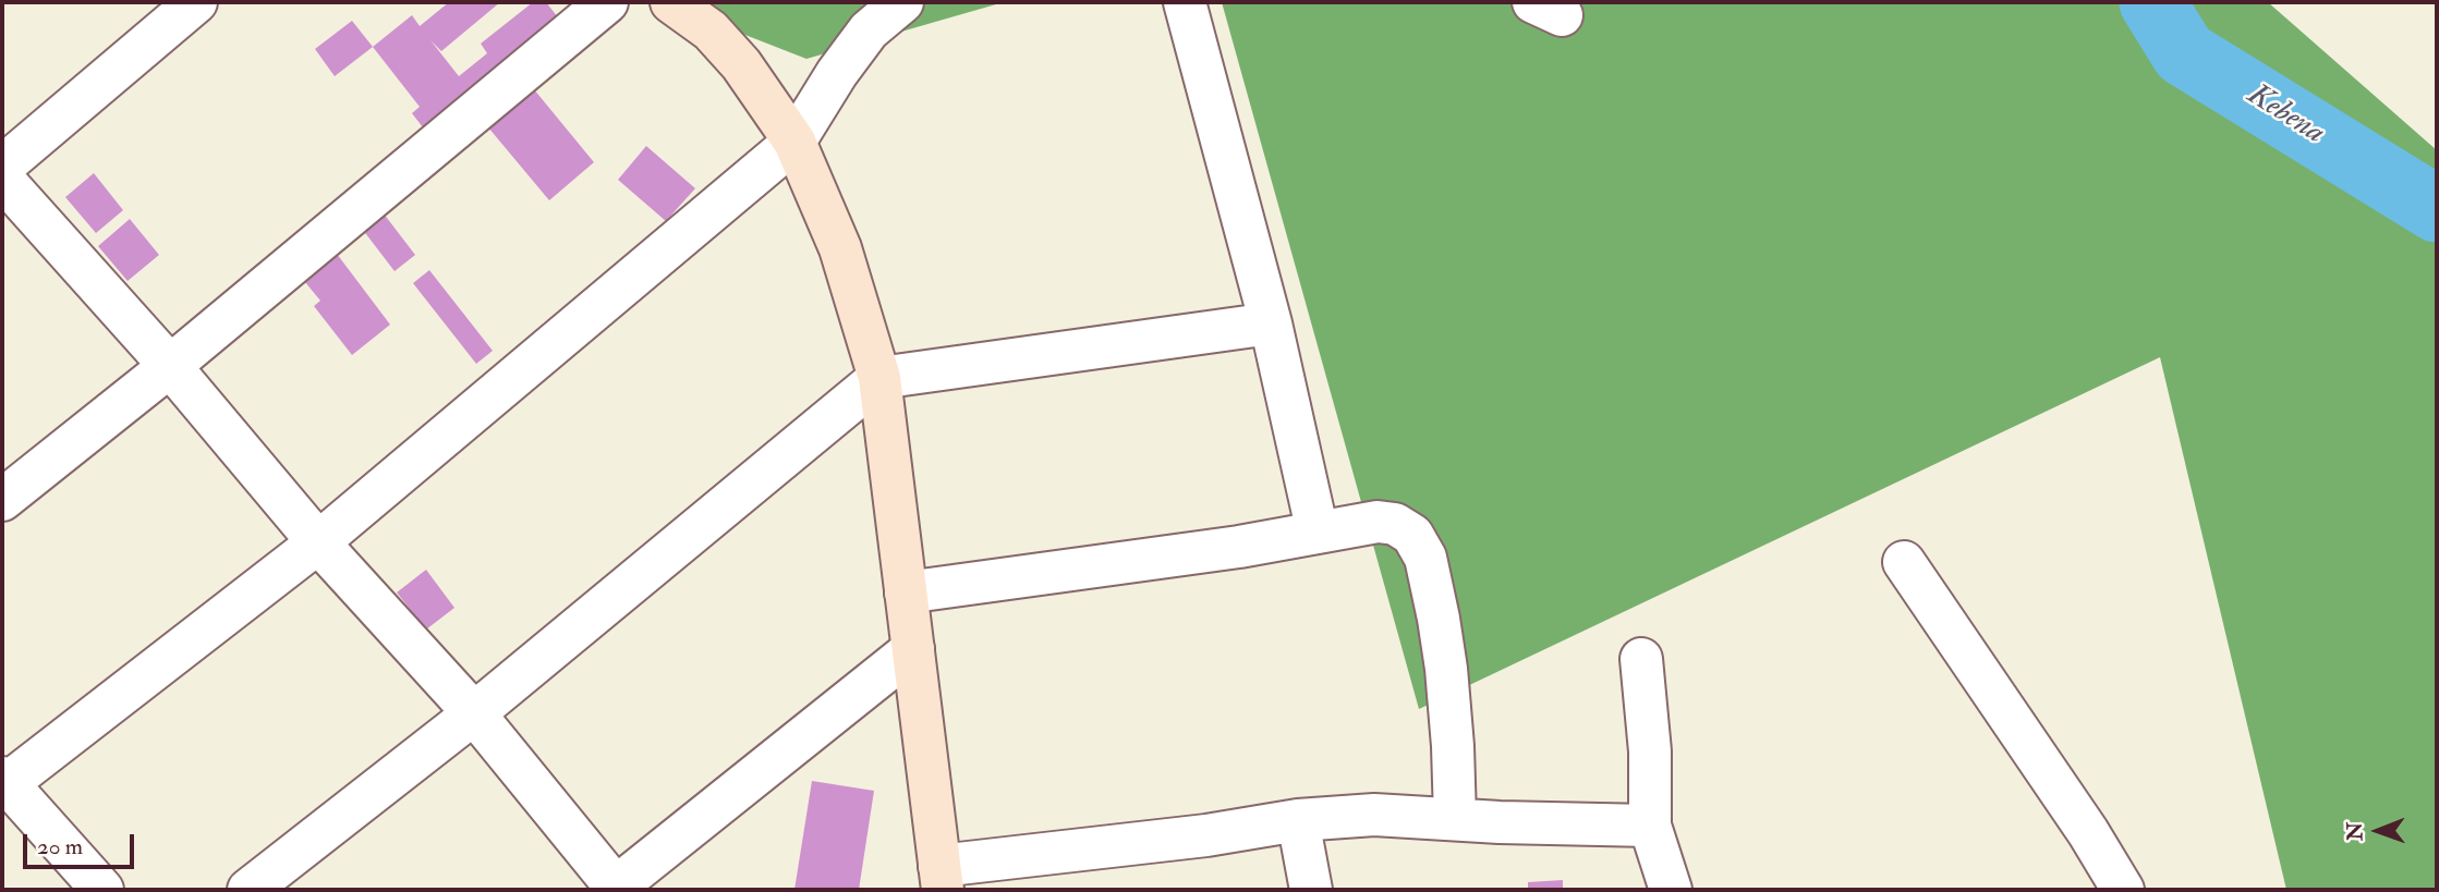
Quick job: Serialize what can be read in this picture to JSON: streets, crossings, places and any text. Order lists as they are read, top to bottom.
{
  "water": ["Kebena"],
  "scale_bar": "20 m",
  "north": "left"
}
